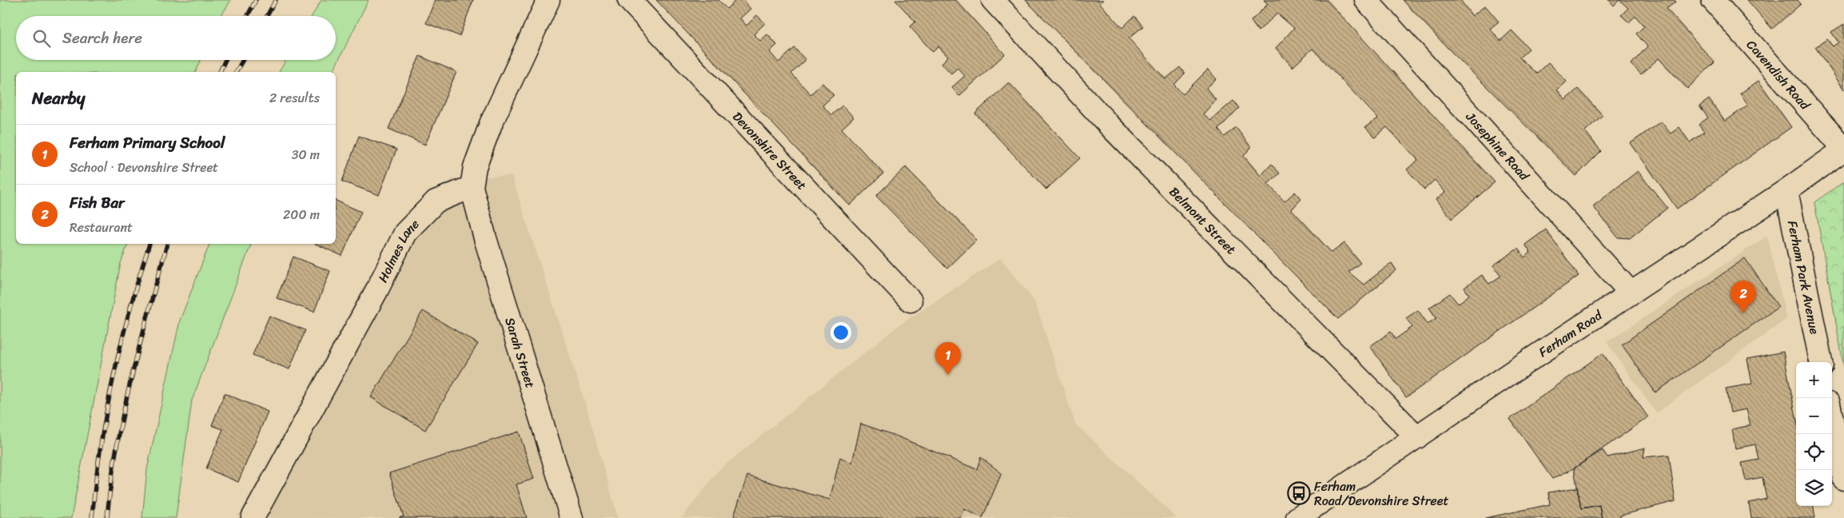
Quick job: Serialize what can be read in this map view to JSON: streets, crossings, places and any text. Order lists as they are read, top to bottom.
{
  "streets": {
    "street": [
      "Cavendish Road",
      "Josephine Road",
      "Devonshire Street",
      "Belmont Street",
      "Holmes Lane",
      "Ferham Park Avenue",
      "Ferham Road",
      "Sarah Street"
    ]
  },
  "crossings": [
    ["Cavendish Road", "Ferham Road"],
    ["Josephine Road", "Ferham Road"],
    ["Belmont Street", "Ferham Road"],
    ["Holmes Lane", "Sarah Street"],
    ["Ferham Park Avenue", "Ferham Road"]
  ],
  "places": {
    "bus stop": ["Ferham Road/Devonshire Street"]
  },
  "page": {
    "search": "Search here",
    "heading": ["Nearby", "2 results"],
    "list": [
      {
        "mark": "1",
        "name": "Ferham Primary School",
        "note": "School · Devonshire Street",
        "value": "30 m"
      },
      {
        "mark": "2",
        "name": "Fish Bar",
        "note": "Restaurant",
        "value": "200 m"
      }
    ],
    "pins": ["2", "1"],
    "map_buttons": ["+", "−"]
  }
}
